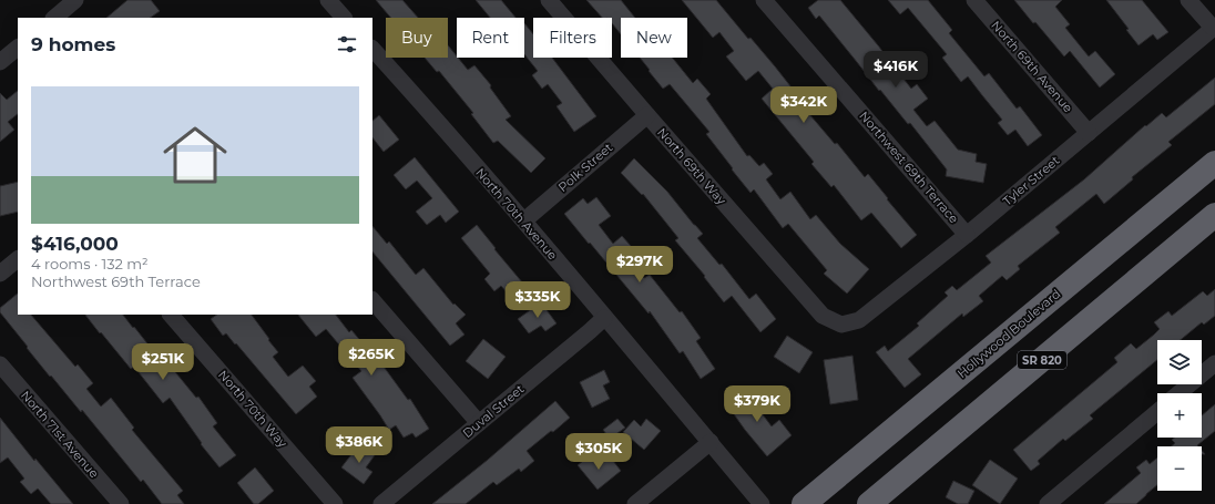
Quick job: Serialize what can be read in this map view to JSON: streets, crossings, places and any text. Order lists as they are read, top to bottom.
{
  "streets": {
    "highway": ["Hollywood Boulevard", "SR 820"],
    "street": [
      "North 69th Avenue",
      "North 69th Way",
      "Polk Street",
      "Northwest 69th Terrace",
      "Tyler Street",
      "North 70th Avenue",
      "North 70th Way",
      "Duval Street",
      "North 71st Avenue"
    ]
  },
  "crossings": [
    ["North 69th Avenue", "Tyler Street"],
    ["North 69th Way", "Polk Street"],
    ["North 69th Way", "Tyler Street"],
    ["Polk Street", "North 70th Avenue"],
    ["Northwest 69th Terrace", "Tyler Street"],
    ["North 70th Avenue", "Duval Street"]
  ],
  "page": {
    "chip": [
      "Buy",
      "Rent",
      "Filters",
      "New"
    ],
    "heading": "9 homes",
    "price": [
      "$416K",
      "$342K",
      "$297K",
      "$335K",
      "$265K",
      "$251K",
      "$379K",
      "$386K",
      "$305K"
    ],
    "list": [
      {
        "name": "$416,000",
        "note": "4 rooms · 132 m² · Northwest 69th Terrace"
      }
    ],
    "map_buttons": ["+", "−"]
  }
}
